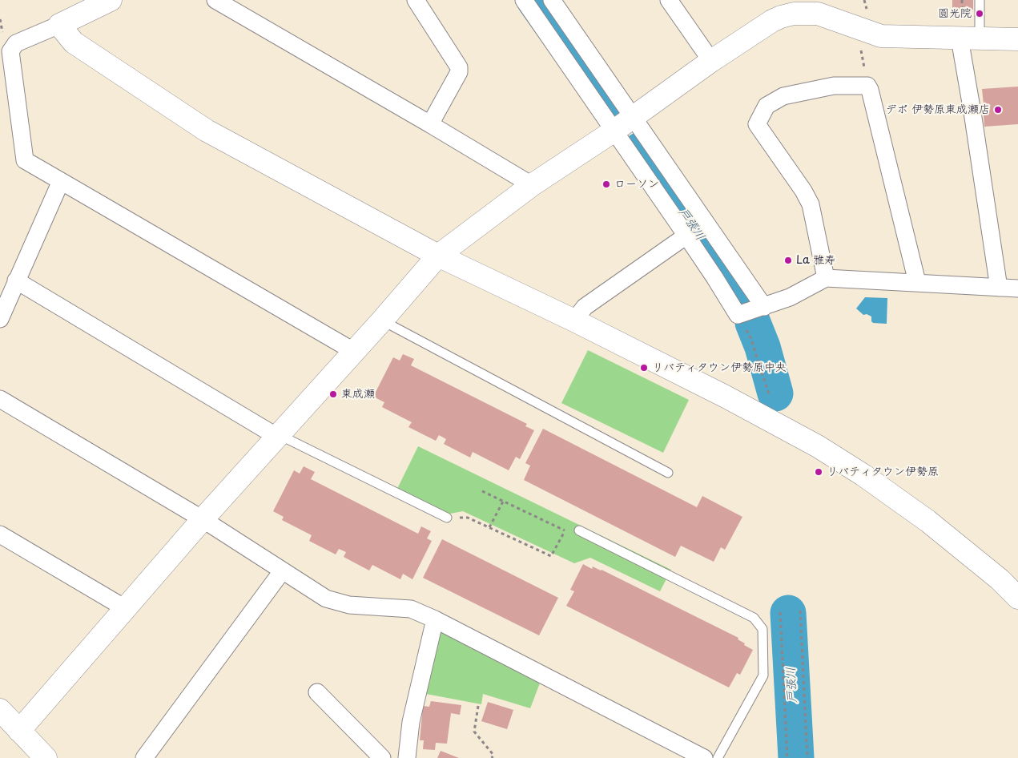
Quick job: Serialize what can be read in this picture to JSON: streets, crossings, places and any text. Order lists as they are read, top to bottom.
{
  "water": ["戸張川"],
  "places": [
    "圓光院",
    "デポ 伊勢原東成瀬店",
    "ローソン",
    "La 雅寿",
    "リバティタウン伊勢原中央",
    "東成瀬",
    "リバティタウン伊勢原"
  ]
}
